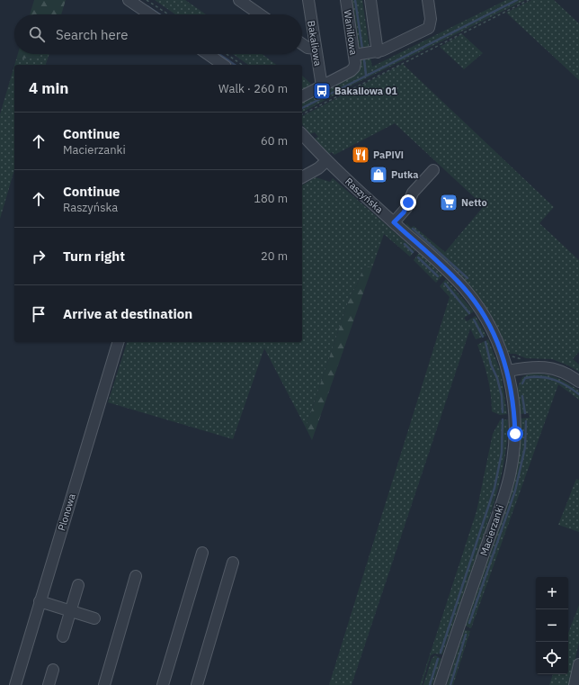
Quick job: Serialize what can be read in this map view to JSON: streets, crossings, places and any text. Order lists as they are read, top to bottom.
{
  "streets": {
    "street": [
      "Waniliowa",
      "Bakaliowa",
      "Raszyńska",
      "Plonowa",
      "Macierzanki"
    ]
  },
  "crossings": [
    ["Waniliowa", "Bakaliowa"],
    ["Raszyńska", "Macierzanki"]
  ],
  "places": {
    "bus stop": ["Bakaliowa 01"],
    "restaurant": ["PaPiVi"],
    "shop": ["Putka"],
    "supermarket": ["Netto"]
  },
  "page": {
    "search": "Search here",
    "heading": ["4 min", "Walk · 260 m"],
    "list": [
      ["Continue", "Macierzanki", "60 m"],
      ["Continue", "Raszyńska", "180 m"],
      ["Turn right", "20 m"],
      "Arrive at destination"
    ],
    "map_buttons": ["+", "−"]
  }
}
